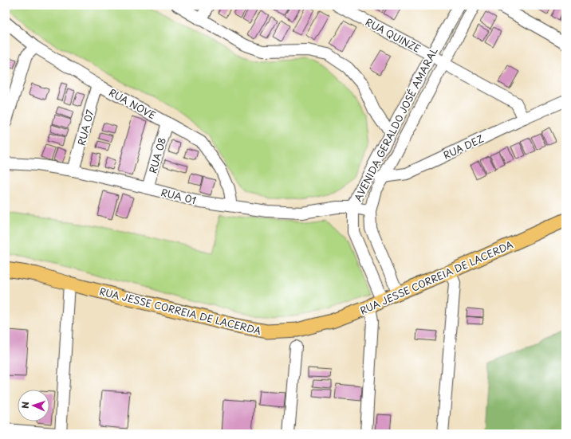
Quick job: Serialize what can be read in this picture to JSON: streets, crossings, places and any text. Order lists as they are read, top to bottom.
{
  "streets": {
    "main road": ["RUA JESSE CORREIA DE LACERDA"],
    "street": [
      "RUA QUINZE",
      "RUA NOVE",
      "AVENIDA GERALDO JOSÉ AMARAL",
      "RUA 07",
      "RUA DEZ",
      "RUA 08",
      "RUA 01"
    ]
  },
  "crossings": [
    ["RUA QUINZE", "AVENIDA GERALDO JOSÉ AMARAL"],
    ["RUA NOVE", "RUA 07"],
    ["RUA NOVE", "RUA 08"],
    ["RUA NOVE", "RUA 01"],
    ["AVENIDA GERALDO JOSÉ AMARAL", "RUA DEZ"],
    ["AVENIDA GERALDO JOSÉ AMARAL", "RUA 01"],
    ["AVENIDA GERALDO JOSÉ AMARAL", "RUA JESSE CORREIA DE LACERDA"],
    ["RUA 07", "RUA 01"],
    ["RUA 08", "RUA 01"]
  ],
  "north": "left"
}
